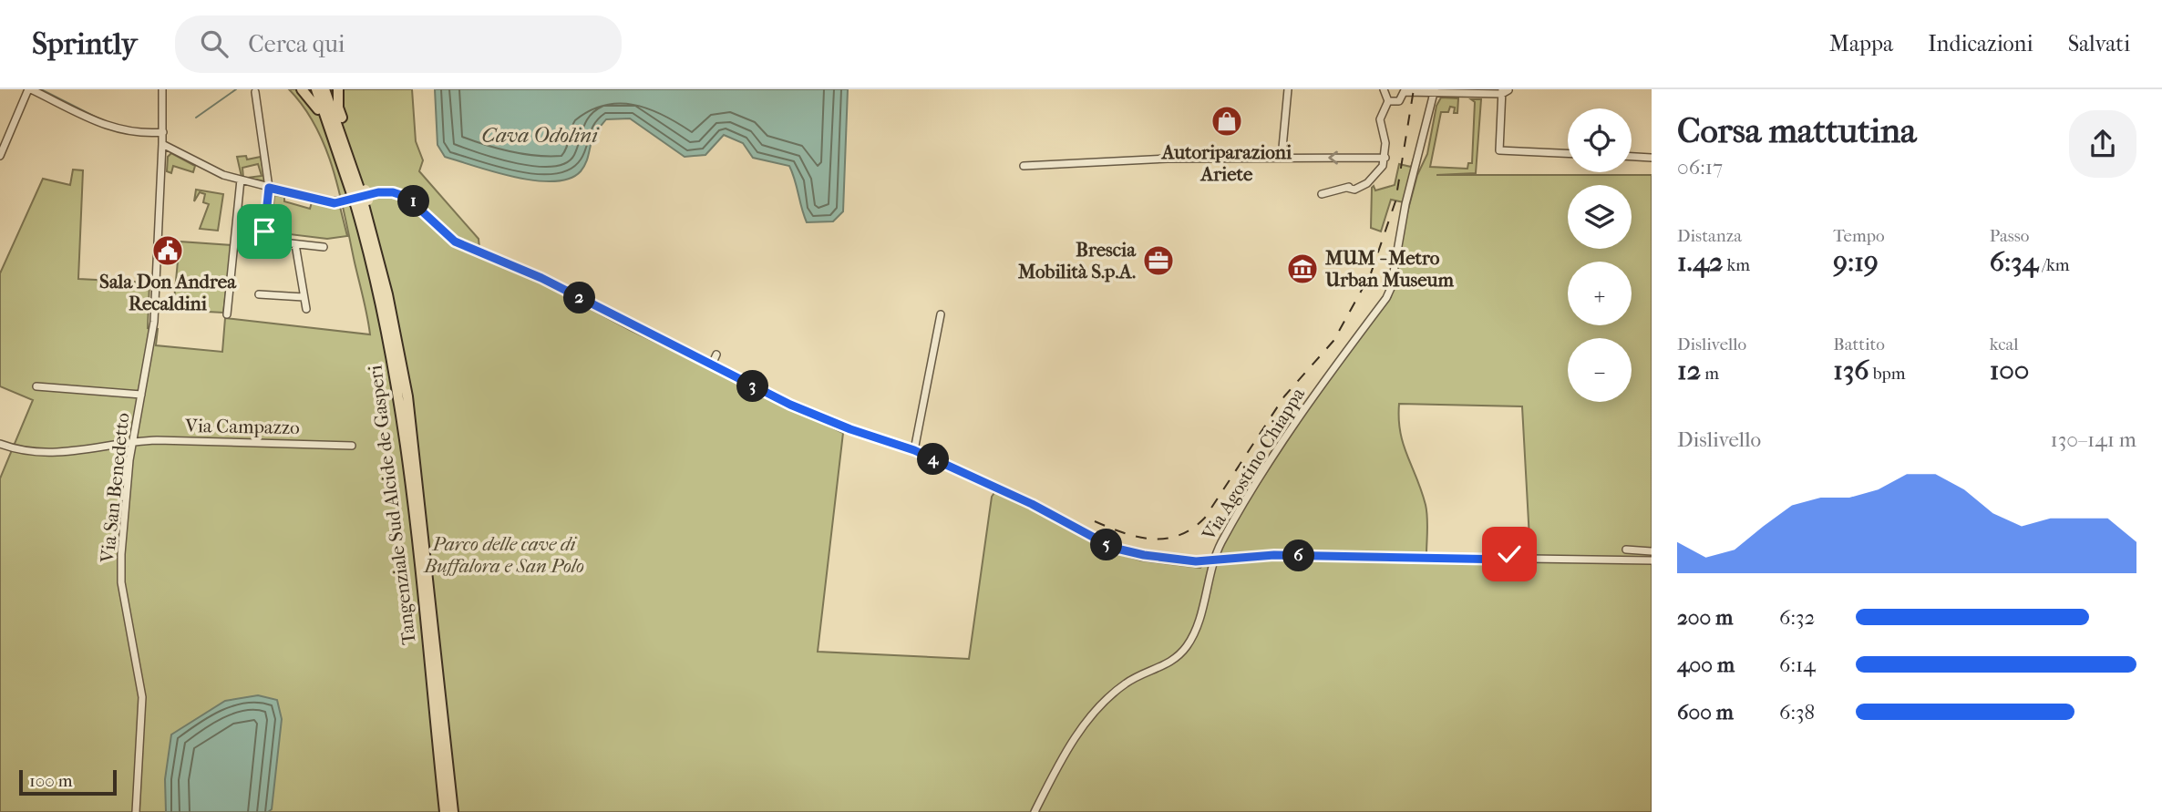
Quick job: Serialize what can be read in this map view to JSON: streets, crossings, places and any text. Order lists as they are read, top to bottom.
{
  "streets": {
    "highway": ["Tangenziale Sud Alcide de Gasperi"],
    "street": ["Via Campazzo", "Via Agostino Chiappa", "Via San Benedetto"]
  },
  "crossings": [
    ["Via Campazzo", "Via San Benedetto"]
  ],
  "water": ["Cava Odolini"],
  "parks": ["Parco delle cave di Buffalora e San Polo"],
  "places": {
    "shop": ["Autoriparazioni Ariete"],
    "public building": ["Sala Don Andrea Recaldini"],
    "office": ["Brescia Mobilità S.p.A."],
    "museum": ["MUM - Metro Urban Museum"]
  },
  "scale_bar": "100 m",
  "page": {
    "header": "Sprintly",
    "search": "Cerca qui",
    "nav": ["Mappa", "Indicazioni", "Salvati"],
    "heading": ["Corsa mattutina", "06:17"],
    "map_buttons": ["+", "−"],
    "pins": [
      "1",
      "2",
      "3",
      "4",
      "5",
      "6"
    ],
    "stats": [
      ["Distanza", "1.42 km"],
      ["Tempo", "9:19"],
      ["Passo", "6:34 /km"],
      ["Dislivello", "12 m"],
      ["Battito", "136 bpm"],
      ["kcal", "100"]
    ],
    "chart": ["Dislivello", "130–141 m"],
    "list": [
      {
        "name": "200 m",
        "note": "6:32"
      },
      {
        "name": "400 m",
        "note": "6:14"
      },
      {
        "name": "600 m",
        "note": "6:38"
      }
    ],
    "scale": "100 m"
  }
}
